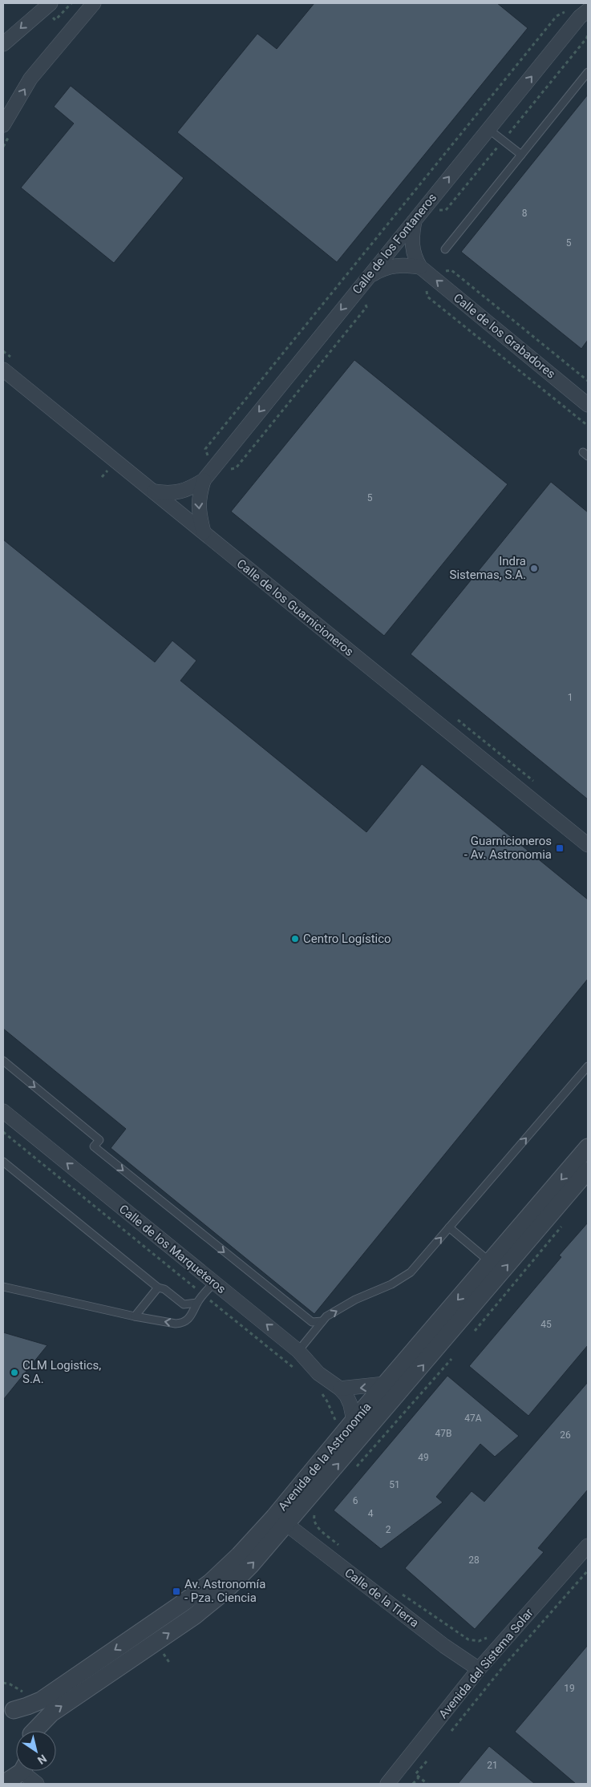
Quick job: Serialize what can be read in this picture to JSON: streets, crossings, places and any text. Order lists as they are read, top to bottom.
{
  "streets": {
    "street": [
      "Calle de los Fontaneros",
      "Calle de los Grabadores",
      "Calle de los Guarnicioneros",
      "Calle de los Marqueteros",
      "Avenida de la Astronomía",
      "Calle de la Tierra",
      "Avenida del Sistema Solar"
    ]
  },
  "crossings": [
    ["Calle de los Fontaneros", "Calle de los Grabadores"],
    ["Calle de los Fontaneros", "Calle de los Guarnicioneros"],
    ["Calle de los Marqueteros", "Avenida de la Astronomía"],
    ["Avenida de la Astronomía", "Calle de la Tierra"],
    ["Calle de la Tierra", "Avenida del Sistema Solar"]
  ],
  "one_way": ["Calle de los Grabadores", "Calle de los Marqueteros"],
  "places": {
    "other": ["Indra Sistemas, S.A.", "Centro Logístico", "CLM Logistics, S.A."],
    "transit": ["Guarnicioneros - Av. Astronomia", "Av. Astronomía - Pza. Ciencia"]
  },
  "house_numbers": [
    "8",
    "5",
    "5",
    "1",
    "45",
    "47A",
    "47B",
    "26",
    "49",
    "51",
    "6",
    "4",
    "2",
    "28",
    "19",
    "21"
  ],
  "north": "bottom right"
}
